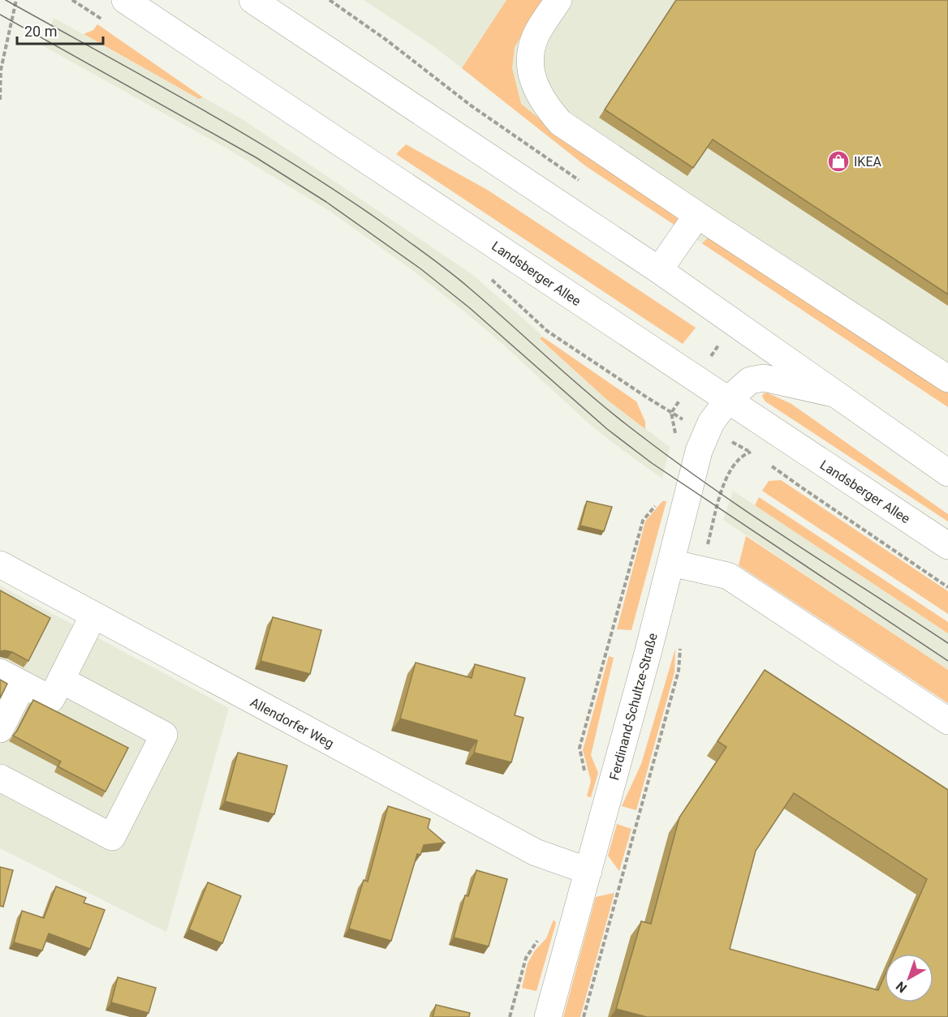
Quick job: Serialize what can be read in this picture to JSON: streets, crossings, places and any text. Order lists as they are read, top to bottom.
{
  "streets": {
    "main road": ["Landsberger Allee", "Ferdinand-Schultze-Straße", "Allendorfer Weg"]
  },
  "crossings": [
    ["Landsberger Allee", "Ferdinand-Schultze-Straße"],
    ["Ferdinand-Schultze-Straße", "Allendorfer Weg"]
  ],
  "places": {
    "shop": ["IKEA"]
  },
  "scale_bar": "20 m",
  "north": "bottom left"
}
